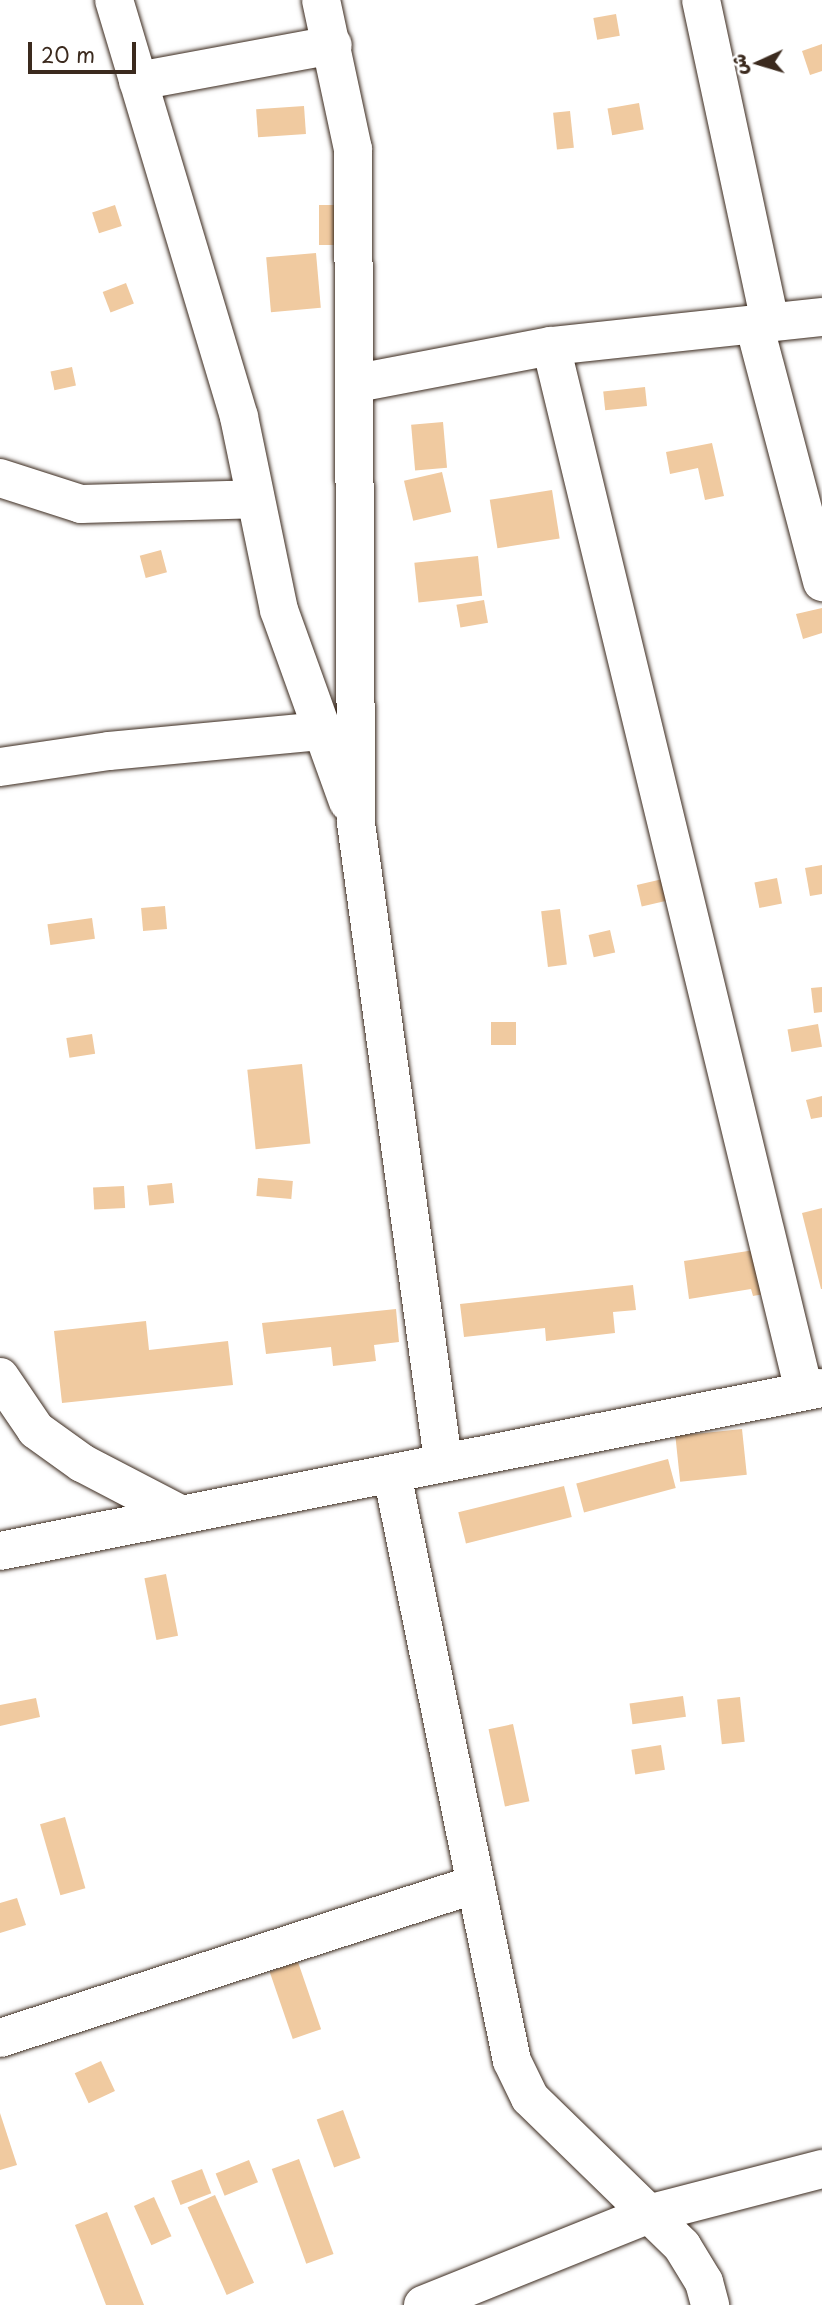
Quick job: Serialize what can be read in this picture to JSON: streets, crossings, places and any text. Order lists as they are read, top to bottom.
{
  "scale_bar": "20 m",
  "north": "left"
}
